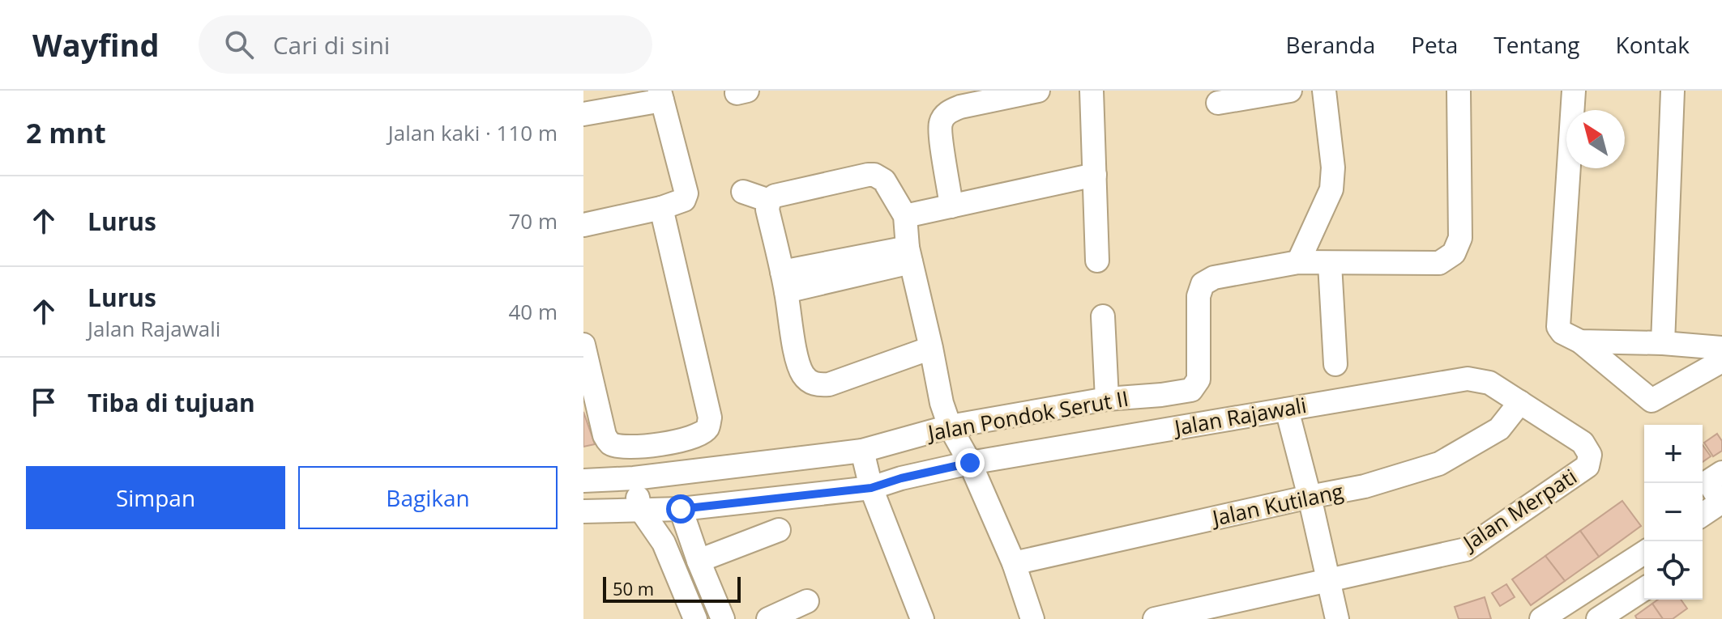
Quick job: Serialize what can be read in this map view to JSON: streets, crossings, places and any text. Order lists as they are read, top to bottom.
{
  "streets": {
    "street": [
      "Jalan Pondok Serut II",
      "Jalan Rajawali",
      "Jalan Kutilang",
      "Jalan Merpati"
    ]
  },
  "crossings": [
    ["Jalan Rajawali", "Jalan Kutilang"],
    ["Jalan Rajawali", "Jalan Merpati"]
  ],
  "scale_bar": "50 m",
  "north": "top left",
  "page": {
    "header": "Wayfind",
    "search": "Cari di sini",
    "nav": [
      "Beranda",
      "Peta",
      "Tentang",
      "Kontak"
    ],
    "heading": ["2 mnt", "Jalan kaki · 110 m"],
    "list": [
      ["Lurus", "70 m"],
      ["Lurus", "Jalan Rajawali", "40 m"],
      "Tiba di tujuan"
    ],
    "map_buttons": ["+", "−"],
    "buttons": ["Simpan", "Bagikan"],
    "scale": "50 m"
  }
}
